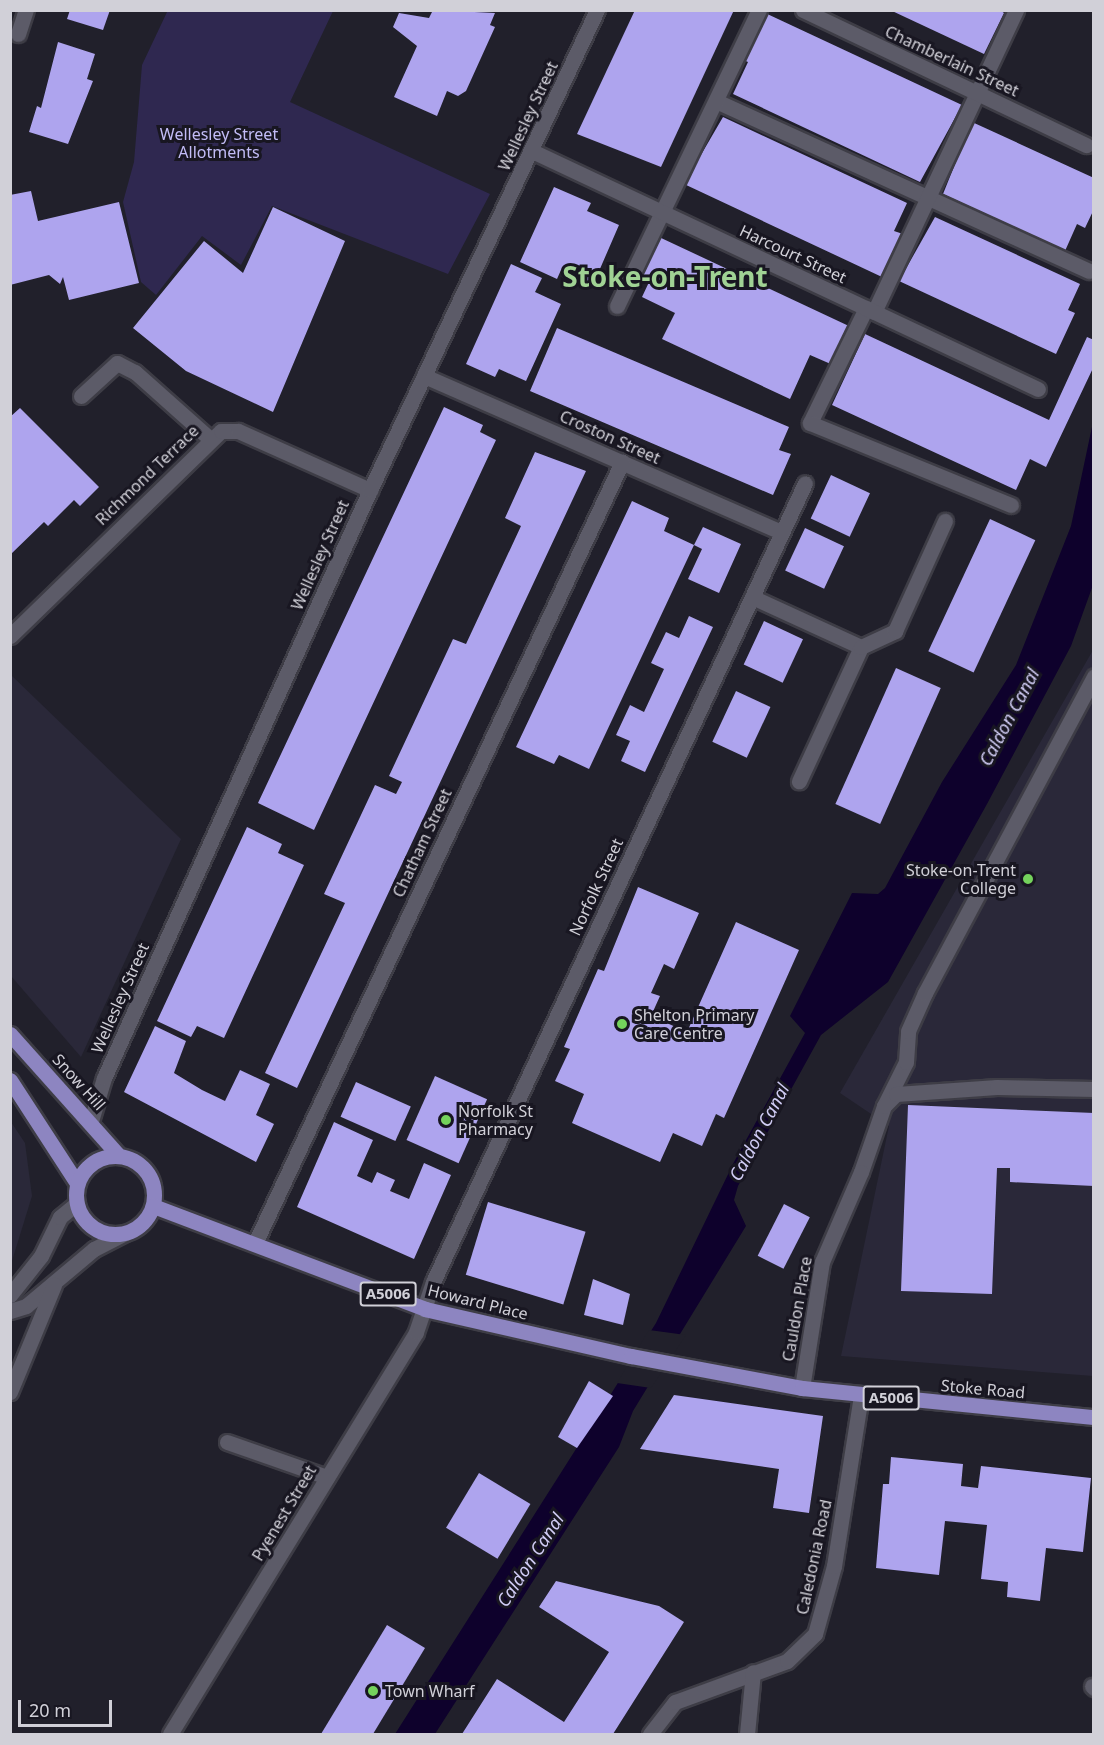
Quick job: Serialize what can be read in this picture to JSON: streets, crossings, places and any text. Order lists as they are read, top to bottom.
{
  "streets": {
    "main road": [
      "Snow Hill",
      "A5006",
      "Howard Place",
      "Stoke Road"
    ],
    "street": [
      "Chamberlain Street",
      "Wellesley Street",
      "Harcourt Street",
      "Croston Street",
      "Richmond Terrace",
      "Chatham Street",
      "Norfolk Street",
      "Cauldon Place",
      "Pyenest Street",
      "Caledonia Road"
    ]
  },
  "crossings": [
    ["Wellesley Street", "Harcourt Street"],
    ["Wellesley Street", "Croston Street"],
    ["Wellesley Street", "Richmond Terrace"],
    ["Wellesley Street", "Snow Hill"],
    ["Croston Street", "Chatham Street"],
    ["Croston Street", "Norfolk Street"],
    ["Chatham Street", "Howard Place"],
    ["Norfolk Street", "Howard Place"],
    ["Norfolk Street", "Pyenest Street"],
    ["Snow Hill", "Howard Place"],
    ["Howard Place", "Stoke Road"],
    ["Howard Place", "Pyenest Street"],
    ["Cauldon Place", "Stoke Road"],
    ["Stoke Road", "Caledonia Road"]
  ],
  "districts": ["Stoke-on-Trent"],
  "water": ["Caldon Canal"],
  "parks": ["Wellesley Street Allotments"],
  "places": [
    "Stoke-on-Trent College",
    "Shelton Primary Care Centre",
    "Norfolk St Pharmacy",
    "Town Wharf"
  ],
  "scale_bar": "20 m"
}
